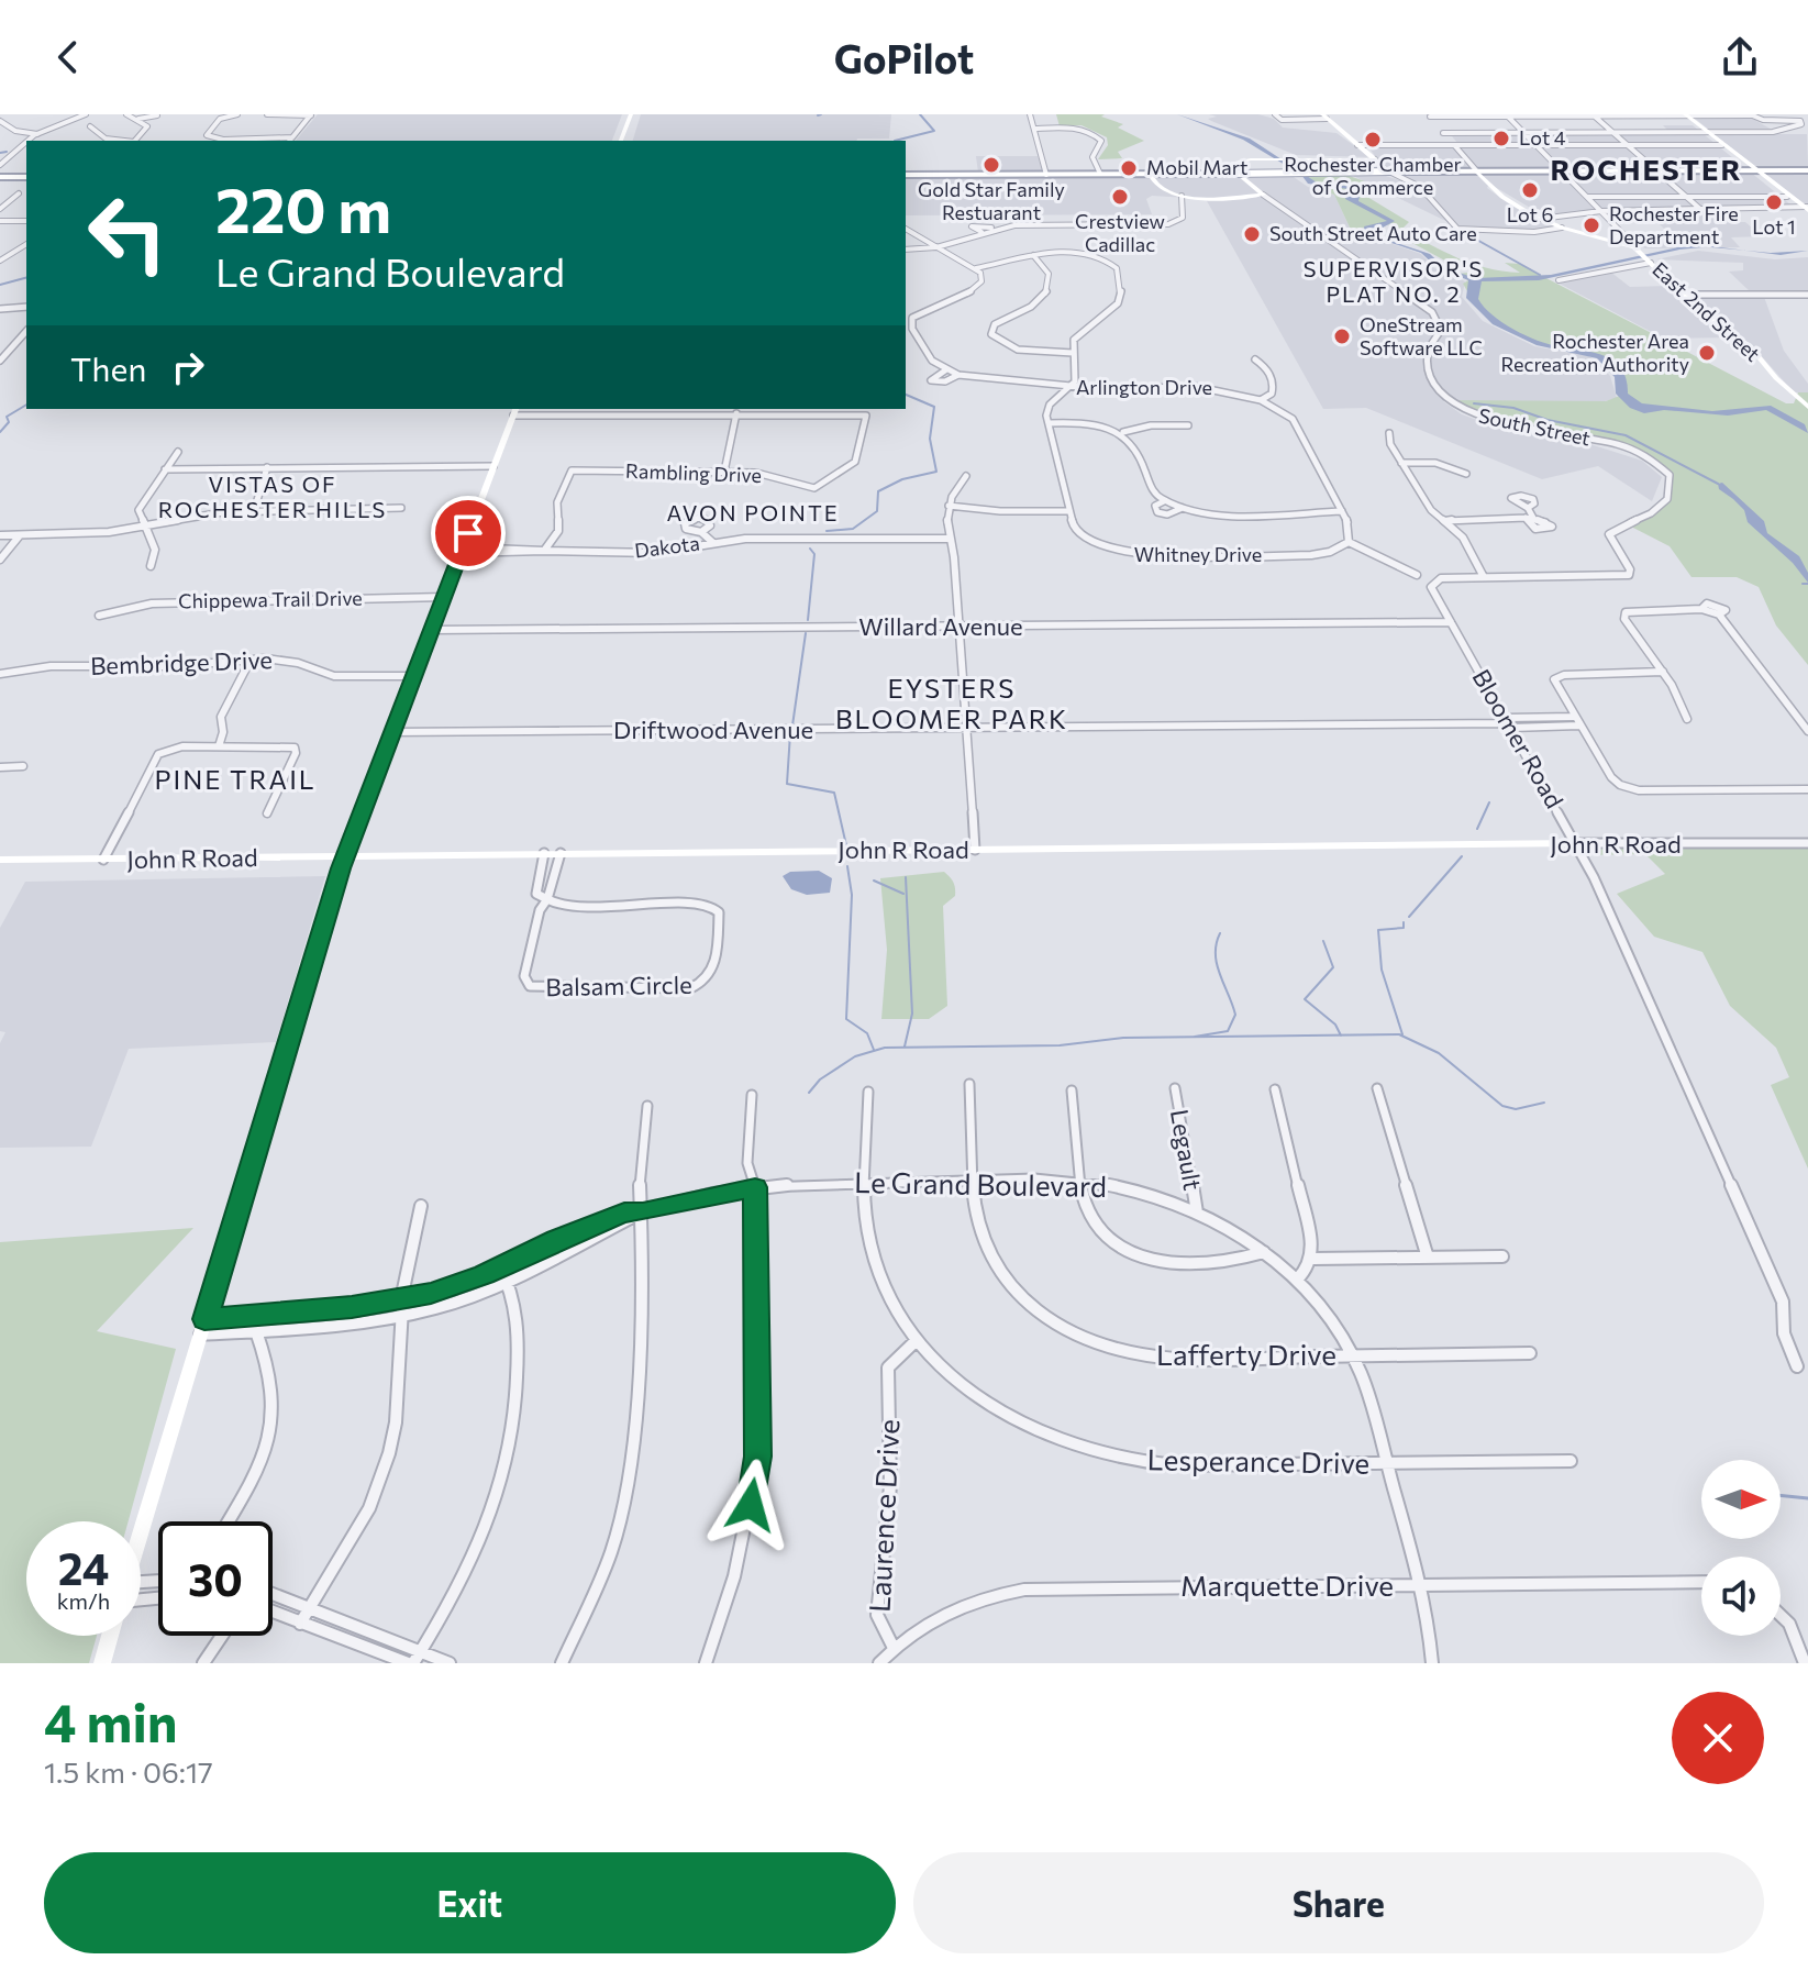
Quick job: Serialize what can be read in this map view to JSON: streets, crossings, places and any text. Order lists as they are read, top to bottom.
{
  "streets": {
    "street": [
      "East 2nd Street",
      "Arlington Drive",
      "South Street",
      "Rambling Drive",
      "Dakota",
      "Whitney Drive",
      "Chippewa Trail Drive",
      "Willard Avenue",
      "Bembridge Drive",
      "Driftwood Avenue",
      "Bloomer Road",
      "John R Road",
      "Balsam Circle",
      "Legault",
      "Le Grand Boulevard",
      "Lafferty Drive",
      "Lesperance Drive",
      "Laurence Drive",
      "Marquette Drive"
    ]
  },
  "crossings": [
    ["Arlington Drive", "Whitney Drive"],
    ["South Street", "Bloomer Road"],
    ["Rambling Drive", "Dakota"],
    ["Willard Avenue", "Bloomer Road"],
    ["Driftwood Avenue", "Bloomer Road"],
    ["Bloomer Road", "John R Road"],
    ["John R Road", "Balsam Circle"],
    ["Legault", "Le Grand Boulevard"],
    ["Le Grand Boulevard", "Lafferty Drive"],
    ["Le Grand Boulevard", "Lesperance Drive"],
    ["Le Grand Boulevard", "Marquette Drive"],
    ["Lesperance Drive", "Laurence Drive"],
    ["Laurence Drive", "Marquette Drive"]
  ],
  "districts": [
    "ROCHESTER",
    "SUPERVISOR'S PLAT NO. 2",
    "VISTAS OF ROCHESTER HILLS",
    "AVON POINTE",
    "EYSTERS BLOOMER PARK",
    "PINE TRAIL"
  ],
  "places": [
    "Lot 4",
    "Rochester Chamber of Commerce",
    "Gold Star Family Restuarant",
    "Mobil Mart",
    "Lot 6",
    "Crestview Cadillac",
    "Lot 1",
    "Rochester Fire Department",
    "South Street Auto Care",
    "OneStream Software LLC",
    "Rochester Area Recreation Authority"
  ],
  "north": "right",
  "page": {
    "header": "GoPilot",
    "turn": ["220 m", "Le Grand Boulevard"],
    "then": "Then",
    "speed": "24 km/h",
    "limit": "30",
    "heading": ["4 min", "1.5 km · 06:17"],
    "buttons": ["Exit", "Share"]
  }
}
